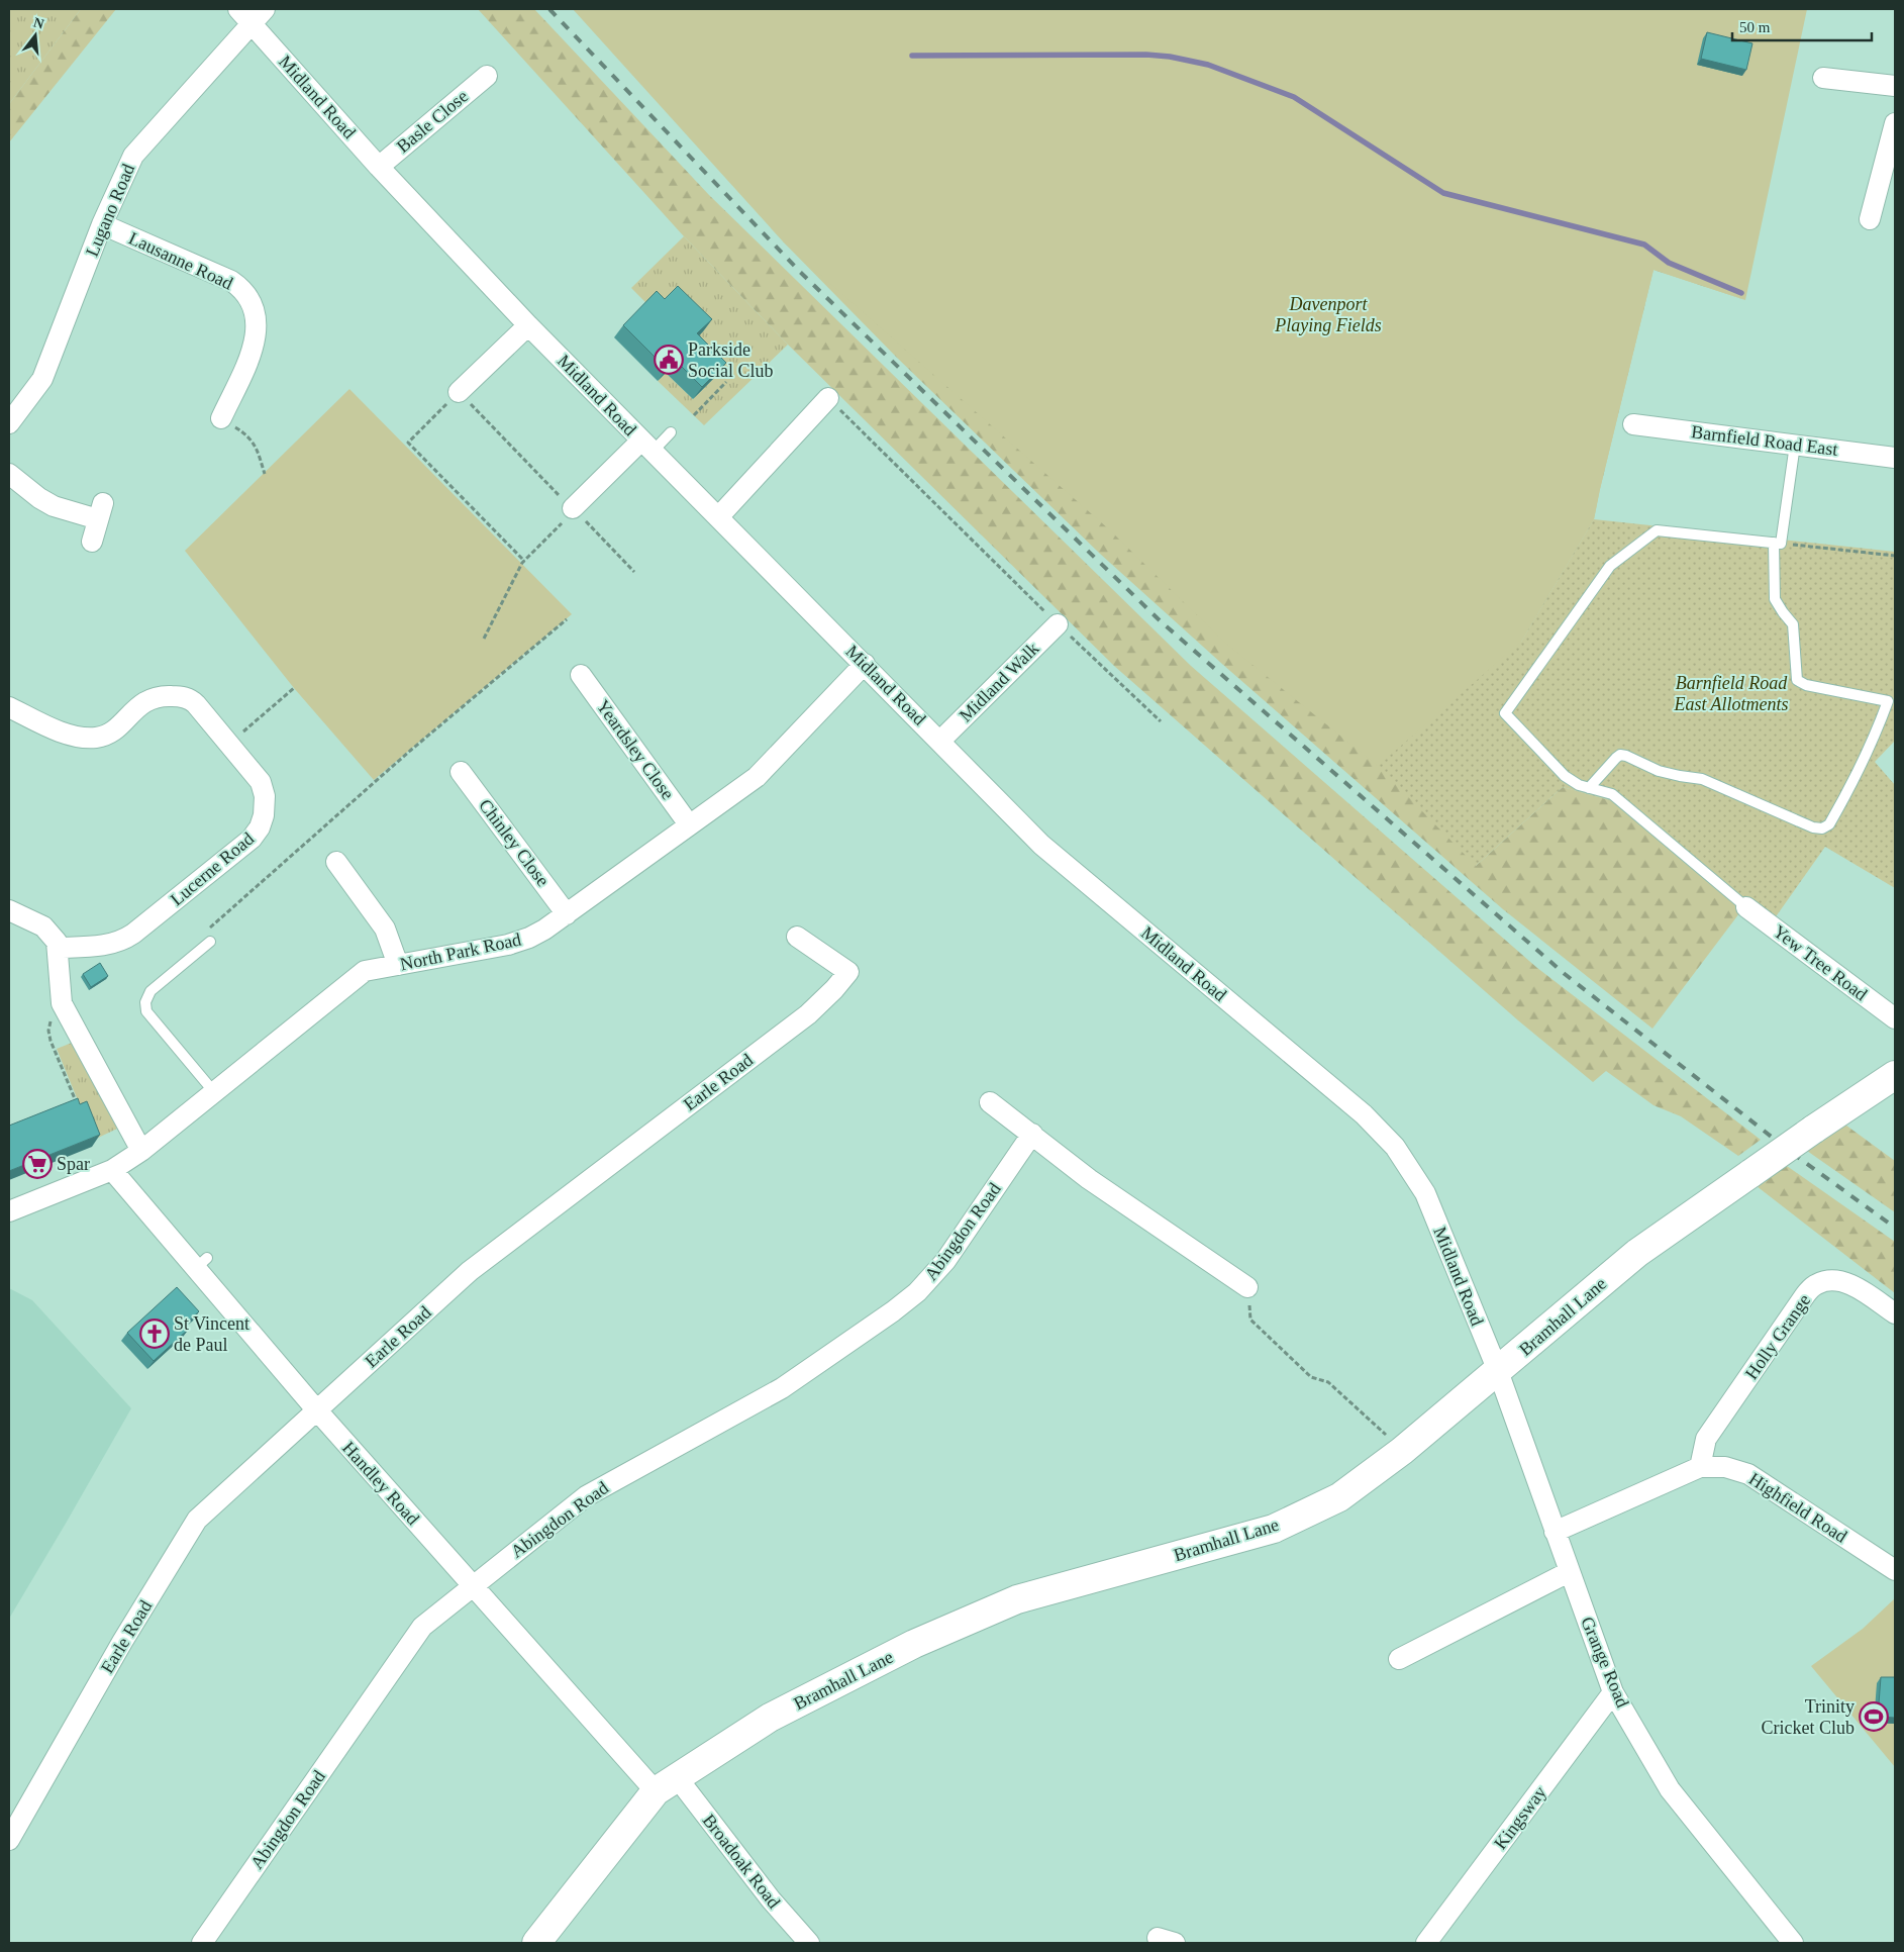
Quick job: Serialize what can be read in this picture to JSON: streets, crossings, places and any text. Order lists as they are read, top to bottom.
{
  "streets": {
    "main road": ["Bramhall Lane"],
    "street": [
      "Midland Road",
      "Basle Close",
      "Lugano Road",
      "Lausanne Road",
      "Barnfield Road East",
      "Midland Walk",
      "Yeardsley Close",
      "Chinley Close",
      "Lucerne Road",
      "North Park Road",
      "Yew Tree Road",
      "Earle Road",
      "Abingdon Road",
      "Holly Grange",
      "Handley Road",
      "Highfield Road",
      "Grange Road",
      "Kingsway",
      "Broadoak Road"
    ]
  },
  "crossings": [
    ["Midland Road", "Basle Close"],
    ["Midland Road", "Lugano Road"],
    ["Midland Road", "Midland Walk"],
    ["Midland Road", "North Park Road"],
    ["Midland Road", "Bramhall Lane"],
    ["Midland Road", "Grange Road"],
    ["Lugano Road", "Lausanne Road"],
    ["Yeardsley Close", "North Park Road"],
    ["Chinley Close", "North Park Road"],
    ["North Park Road", "Handley Road"],
    ["Earle Road", "Handley Road"],
    ["Abingdon Road", "Handley Road"],
    ["Bramhall Lane", "Handley Road"],
    ["Bramhall Lane", "Grange Road"],
    ["Bramhall Lane", "Broadoak Road"],
    ["Holly Grange", "Highfield Road"],
    ["Handley Road", "Broadoak Road"],
    ["Highfield Road", "Grange Road"],
    ["Grange Road", "Kingsway"]
  ],
  "parks": ["Davenport Playing Fields", "Barnfield Road East Allotments"],
  "places": {
    "public building": ["Parkside Social Club"],
    "supermarket": ["Spar"],
    "church": ["St Vincent de Paul"],
    "sports": ["Trinity Cricket Club"]
  },
  "scale_bar": "50 m",
  "north": "top"
}
